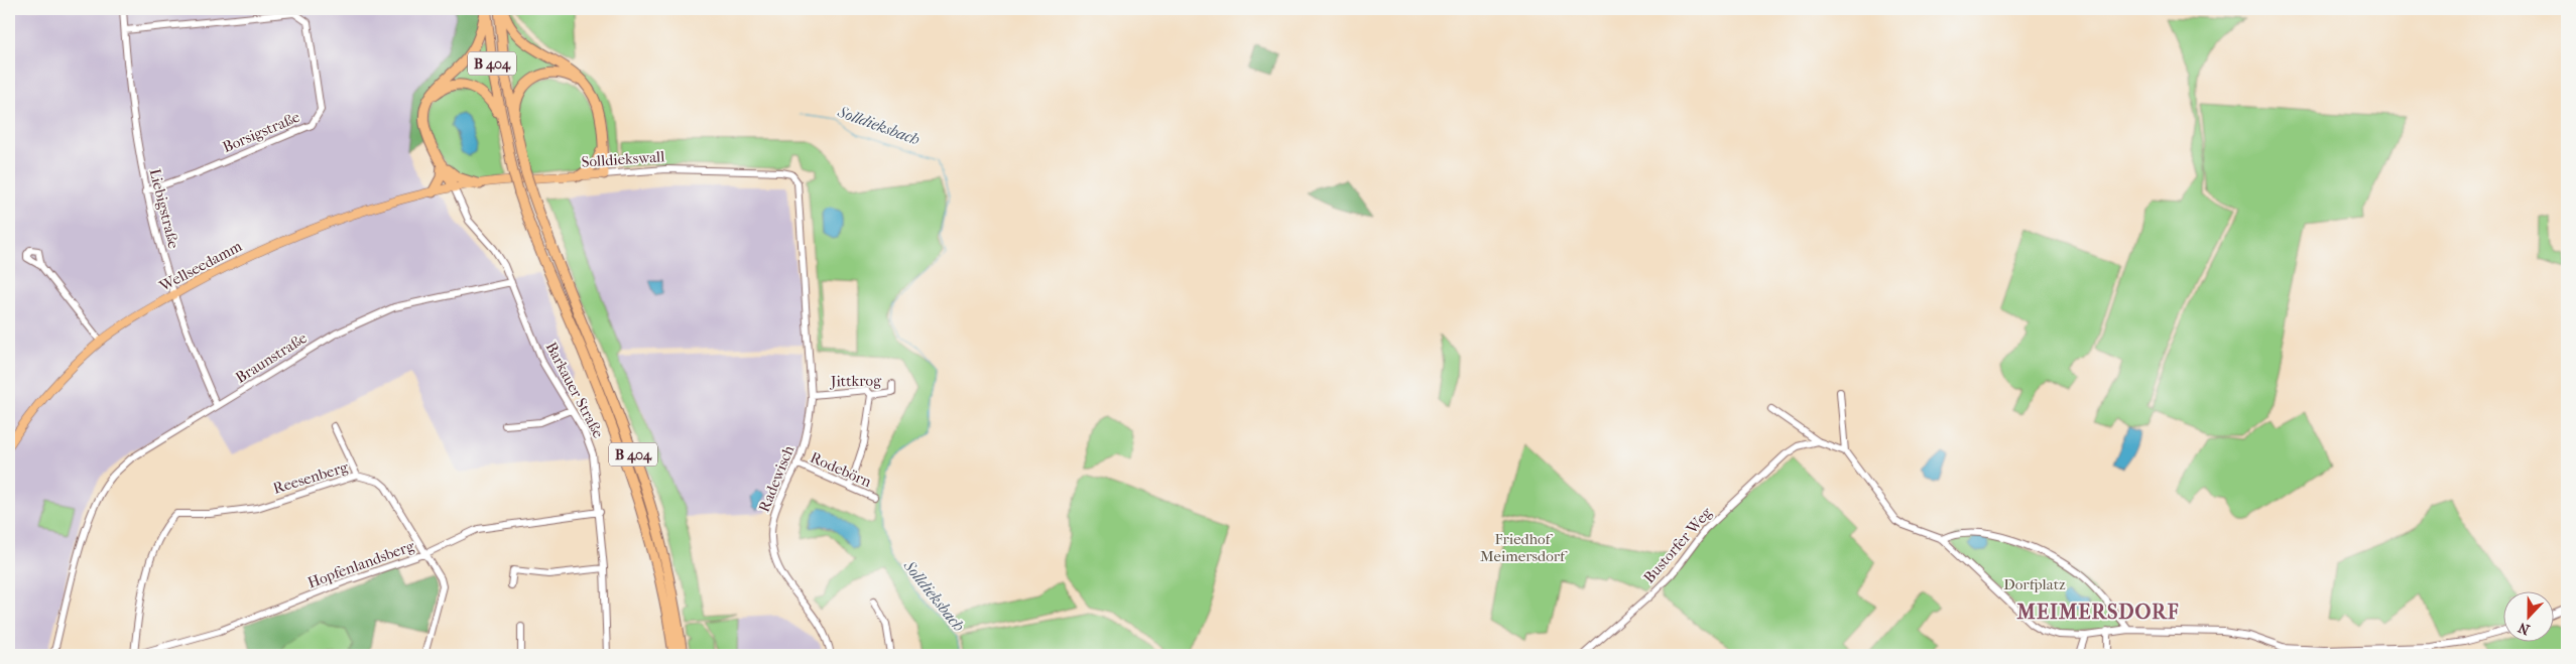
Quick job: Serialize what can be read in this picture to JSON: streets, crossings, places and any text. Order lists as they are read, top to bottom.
{
  "streets": {
    "highway": ["B 404"],
    "main road": ["Solldiekswall", "Wellseedamm"],
    "street": [
      "Borsigstraße",
      "Liebigstraße",
      "Braunstraße",
      "Jittkrog",
      "Barkauer Straße",
      "Rodebörn",
      "Reesenberg",
      "Radewisch",
      "Bustorfer Weg",
      "Hopfenlandsberg"
    ]
  },
  "crossings": [
    ["Borsigstraße", "Liebigstraße"],
    ["Solldiekswall", "Wellseedamm"],
    ["Solldiekswall", "Barkauer Straße"],
    ["Solldiekswall", "Radewisch"],
    ["Liebigstraße", "Wellseedamm"],
    ["Liebigstraße", "Braunstraße"],
    ["Wellseedamm", "Barkauer Straße"],
    ["Braunstraße", "Barkauer Straße"],
    ["Jittkrog", "Radewisch"],
    ["Barkauer Straße", "Hopfenlandsberg"],
    ["Rodebörn", "Radewisch"],
    ["Reesenberg", "Hopfenlandsberg"]
  ],
  "districts": ["MEIMERSDORF"],
  "water": ["Solldieksbach"],
  "parks": ["Friedhof Meimersdorf", "Dorfplatz"],
  "north": "bottom"
}
